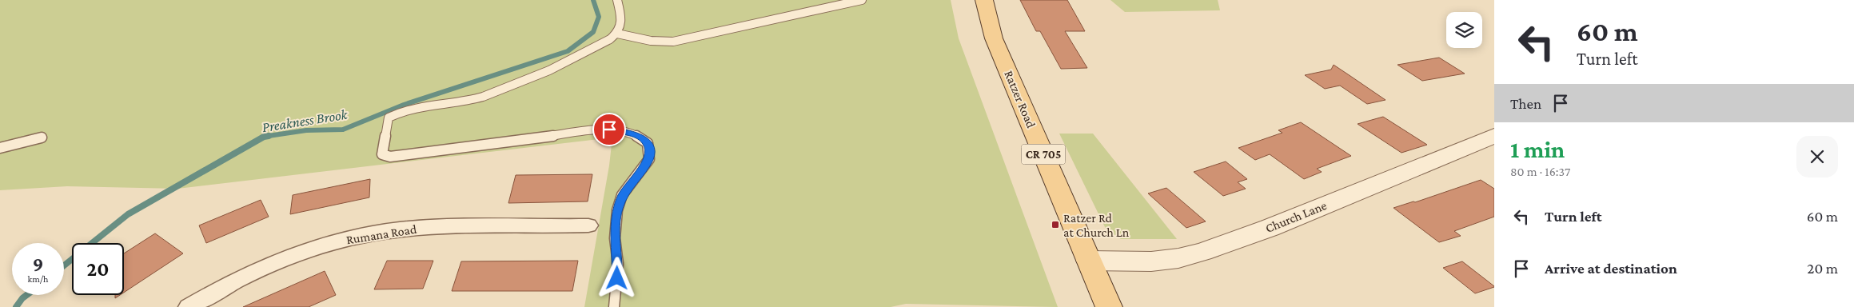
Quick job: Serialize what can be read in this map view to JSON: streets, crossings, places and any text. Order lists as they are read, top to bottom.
{
  "streets": {
    "main road": ["Ratzer Road", "CR 705"],
    "street": ["Church Lane", "Rumana Road"]
  },
  "crossings": [
    ["Ratzer Road", "Church Lane"]
  ],
  "water": ["Preakness Brook"],
  "places": {
    "transit": ["Ratzer Rd at Church Ln"]
  },
  "page": {
    "turn": ["60 m", "Turn left"],
    "then": "Then",
    "heading": ["1 min", "80 m · 16:37"],
    "list": [
      {
        "name": "Turn left",
        "value": "60 m"
      },
      {
        "name": "Arrive at destination",
        "value": "20 m"
      }
    ],
    "speed": "9 km/h",
    "limit": "20"
  }
}
